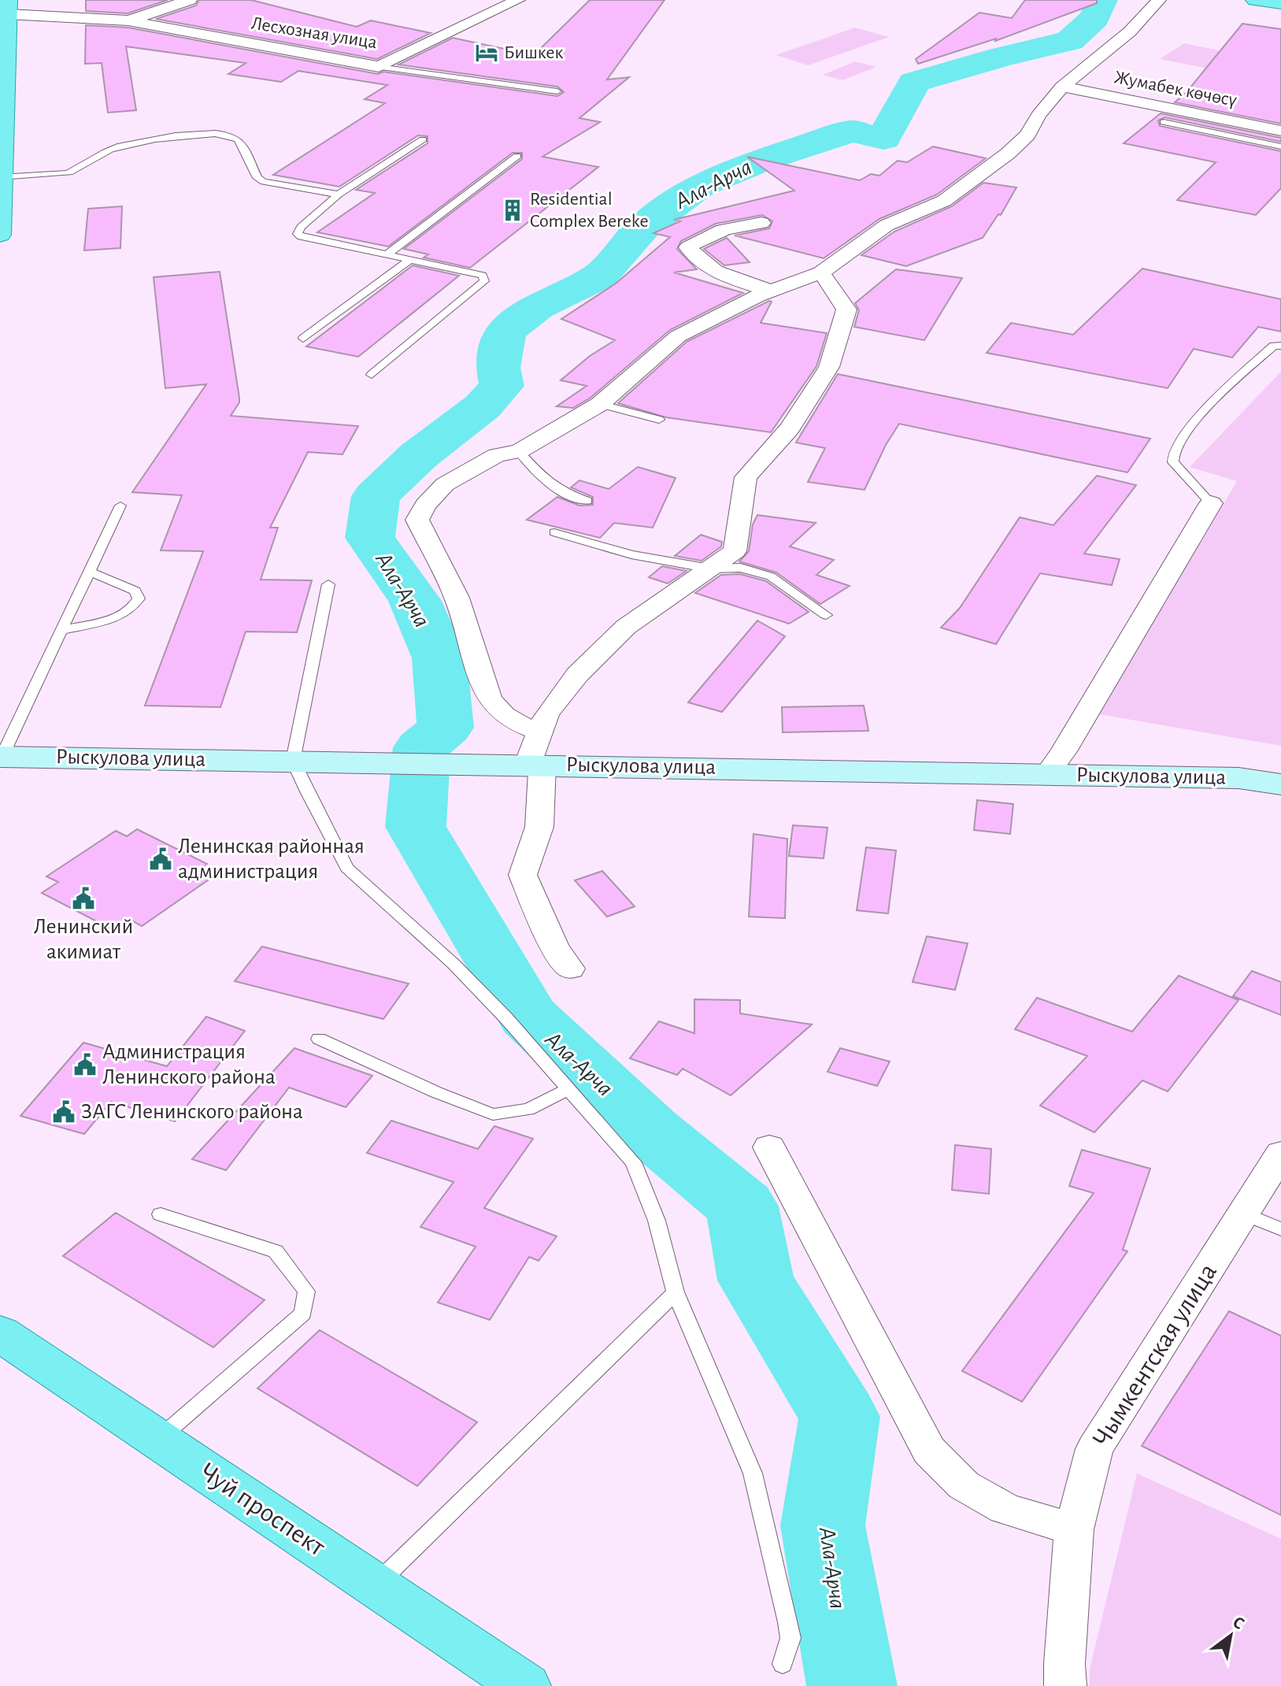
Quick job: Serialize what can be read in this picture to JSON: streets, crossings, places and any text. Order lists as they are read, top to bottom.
{
  "streets": {
    "main road": ["Рыскулова улица", "Чуй проспект"],
    "street": ["Лесхозная улица", "Жумабек көчөсү", "Чымкентская улица"]
  },
  "water": ["Ала-Арча"],
  "places": {
    "hotel": ["Бишкек"],
    "building": ["Residential Complex Bereke"],
    "public building": [
      "Ленинская районная администрация",
      "Ленинский акимиат",
      "Администрация Ленинского района",
      "ЗАГС Ленинского района"
    ]
  },
  "north": "top right"
}
